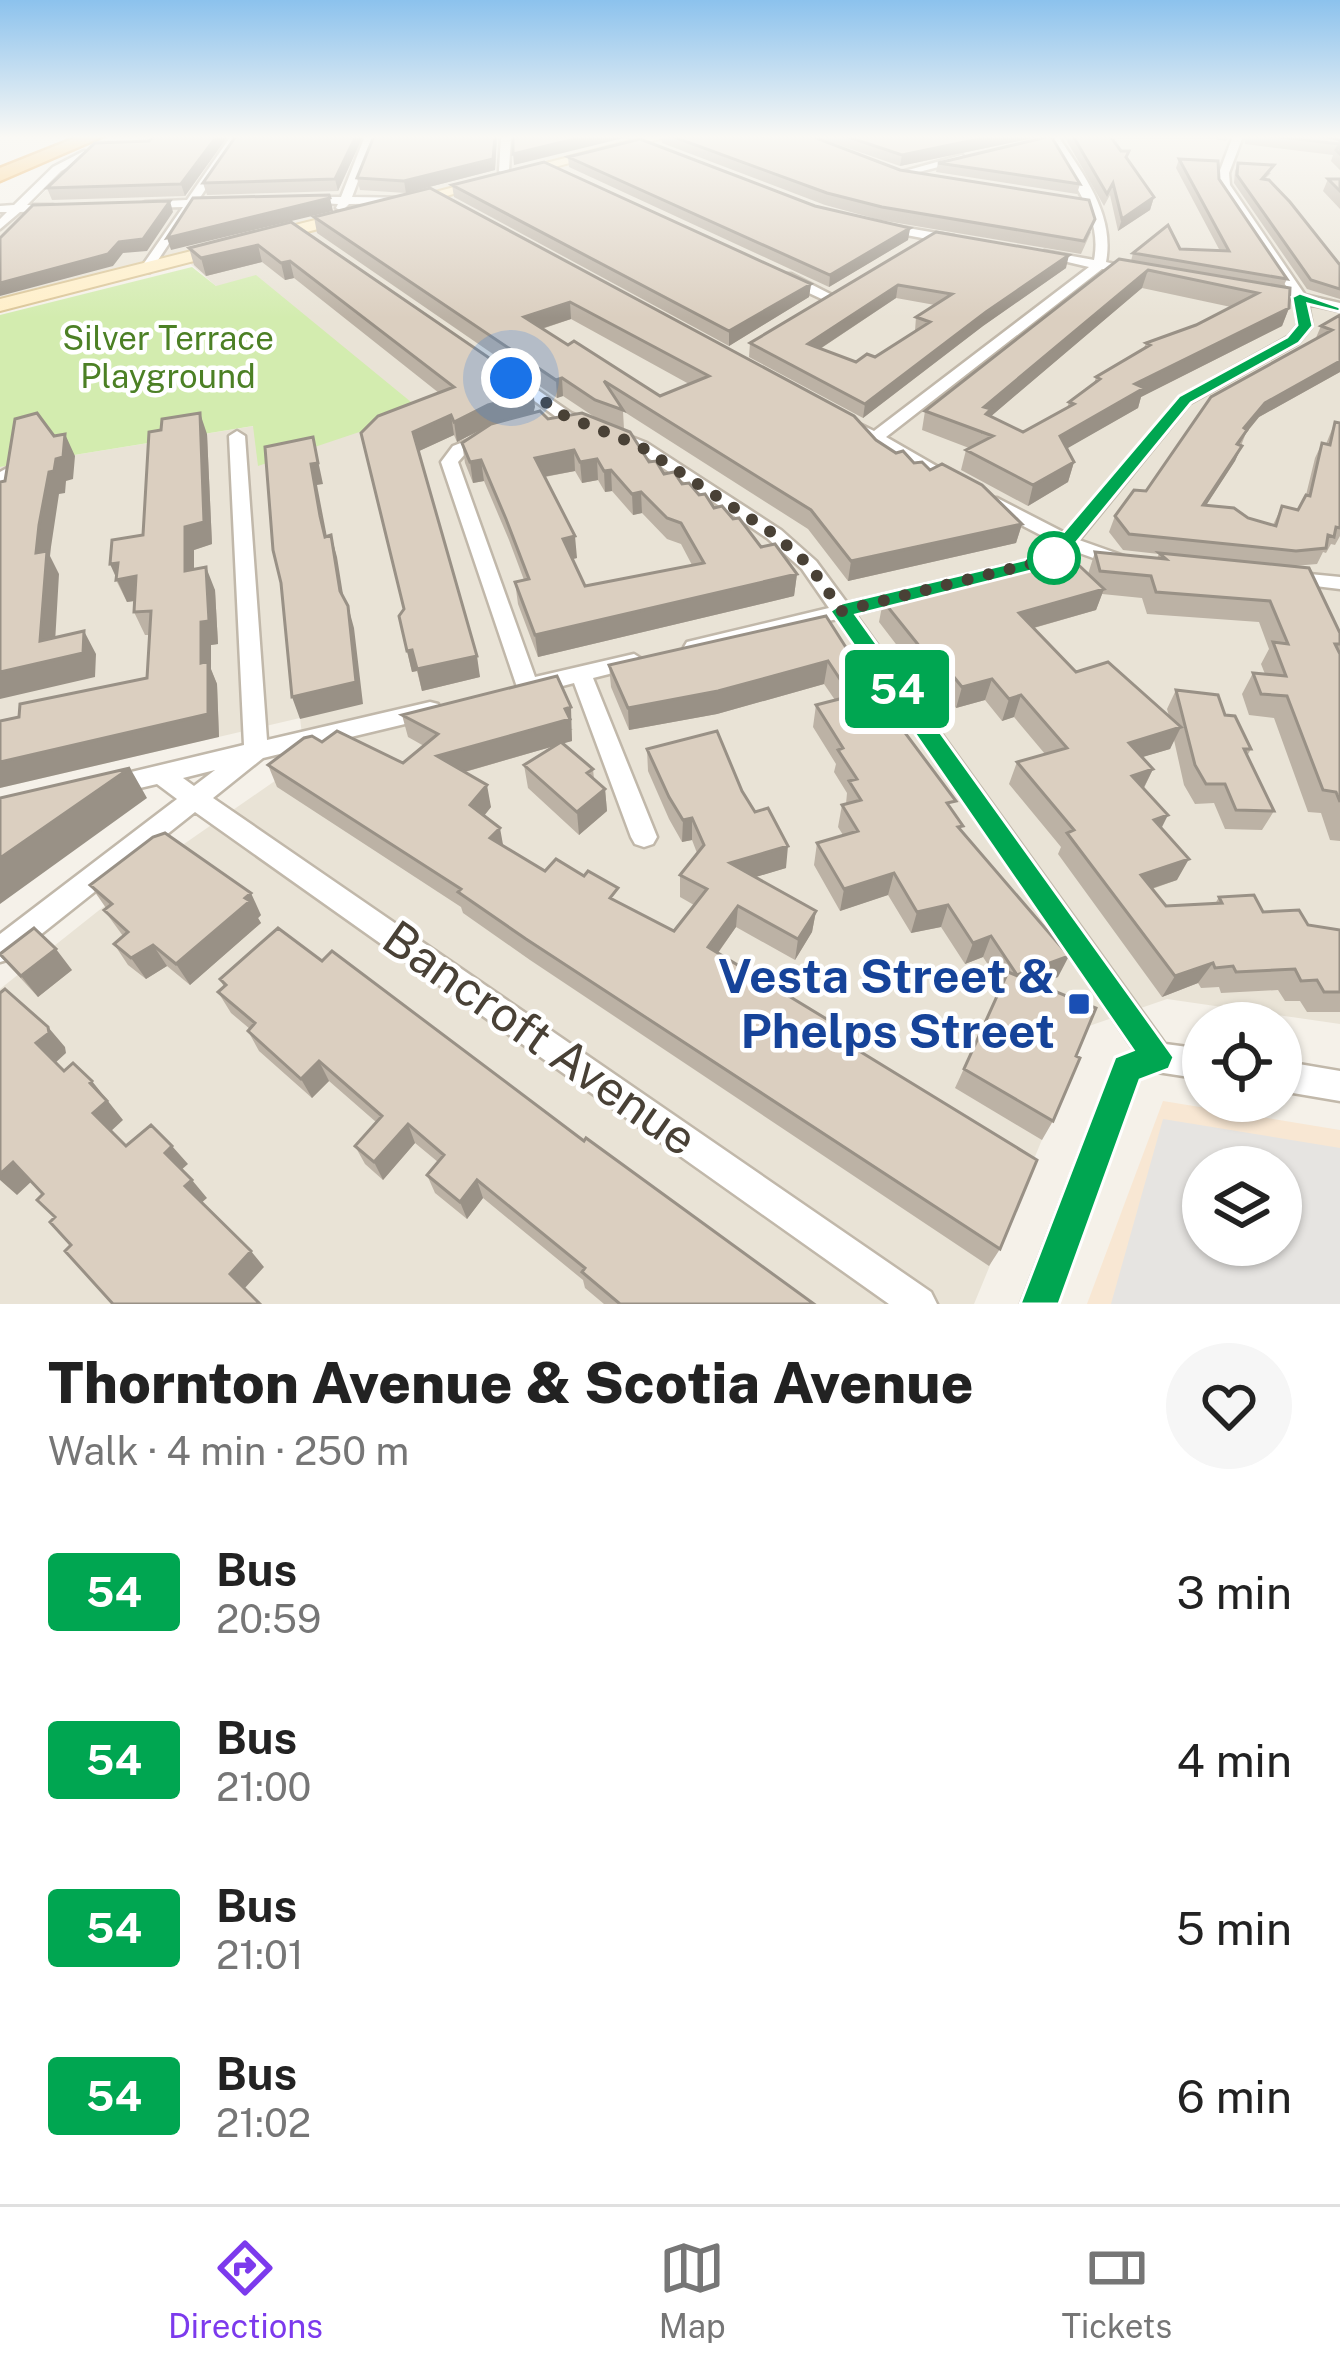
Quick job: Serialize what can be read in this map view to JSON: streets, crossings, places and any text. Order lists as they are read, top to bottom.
{
  "streets": {
    "street": ["Bancroft Avenue"]
  },
  "parks": ["Silver Terrace Playground"],
  "places": {
    "transit": ["Vesta Street & Phelps Street"]
  },
  "lines": ["bus line 54"],
  "page": {
    "on_map": "54",
    "heading": ["Thornton Avenue & Scotia Avenue", "Walk · 4 min · 250 m"],
    "list": [
      {
        "mark": "54",
        "name": "Bus",
        "note": "20:59",
        "value": "3 min"
      },
      {
        "mark": "54",
        "name": "Bus",
        "note": "21:00",
        "value": "4 min"
      },
      {
        "mark": "54",
        "name": "Bus",
        "note": "21:01",
        "value": "5 min"
      },
      {
        "mark": "54",
        "name": "Bus",
        "note": "21:02",
        "value": "6 min"
      }
    ],
    "tabs": ["Directions", "Map", "Tickets"]
  }
}
